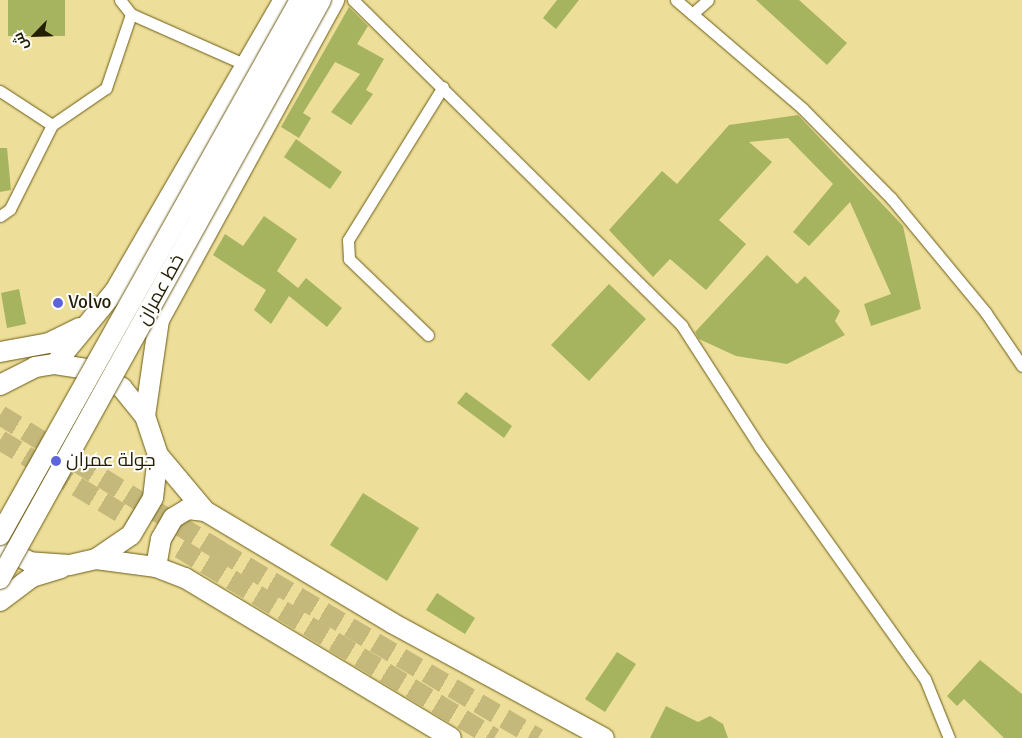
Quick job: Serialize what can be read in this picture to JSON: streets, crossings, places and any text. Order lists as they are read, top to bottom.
{
  "streets": {
    "highway": ["خط عمران"]
  },
  "places": ["Volvo", "جولة عمران"],
  "north": "bottom left"
}
